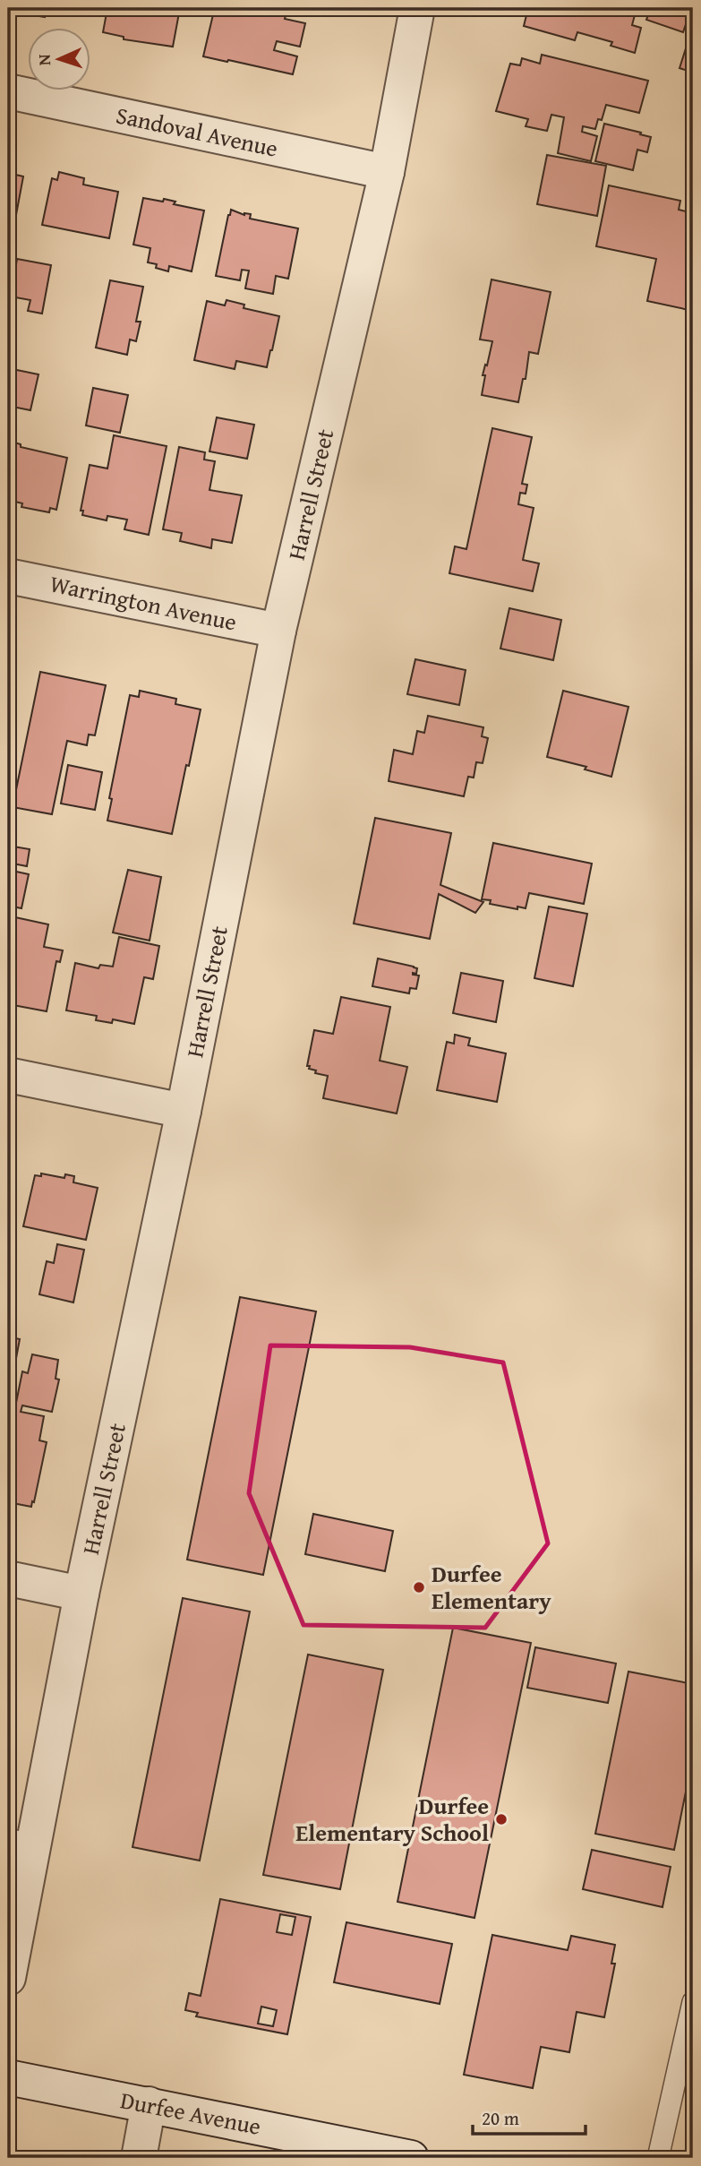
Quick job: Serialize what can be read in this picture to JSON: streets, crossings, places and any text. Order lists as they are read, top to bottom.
{
  "streets": {
    "street": [
      "Sandoval Avenue",
      "Harrell Street",
      "Warrington Avenue",
      "Durfee Avenue"
    ]
  },
  "crossings": [
    ["Sandoval Avenue", "Harrell Street"],
    ["Harrell Street", "Warrington Avenue"]
  ],
  "places": ["Durfee Elementary", "Durfee Elementary School"],
  "scale_bar": "20 m",
  "north": "left"
}
